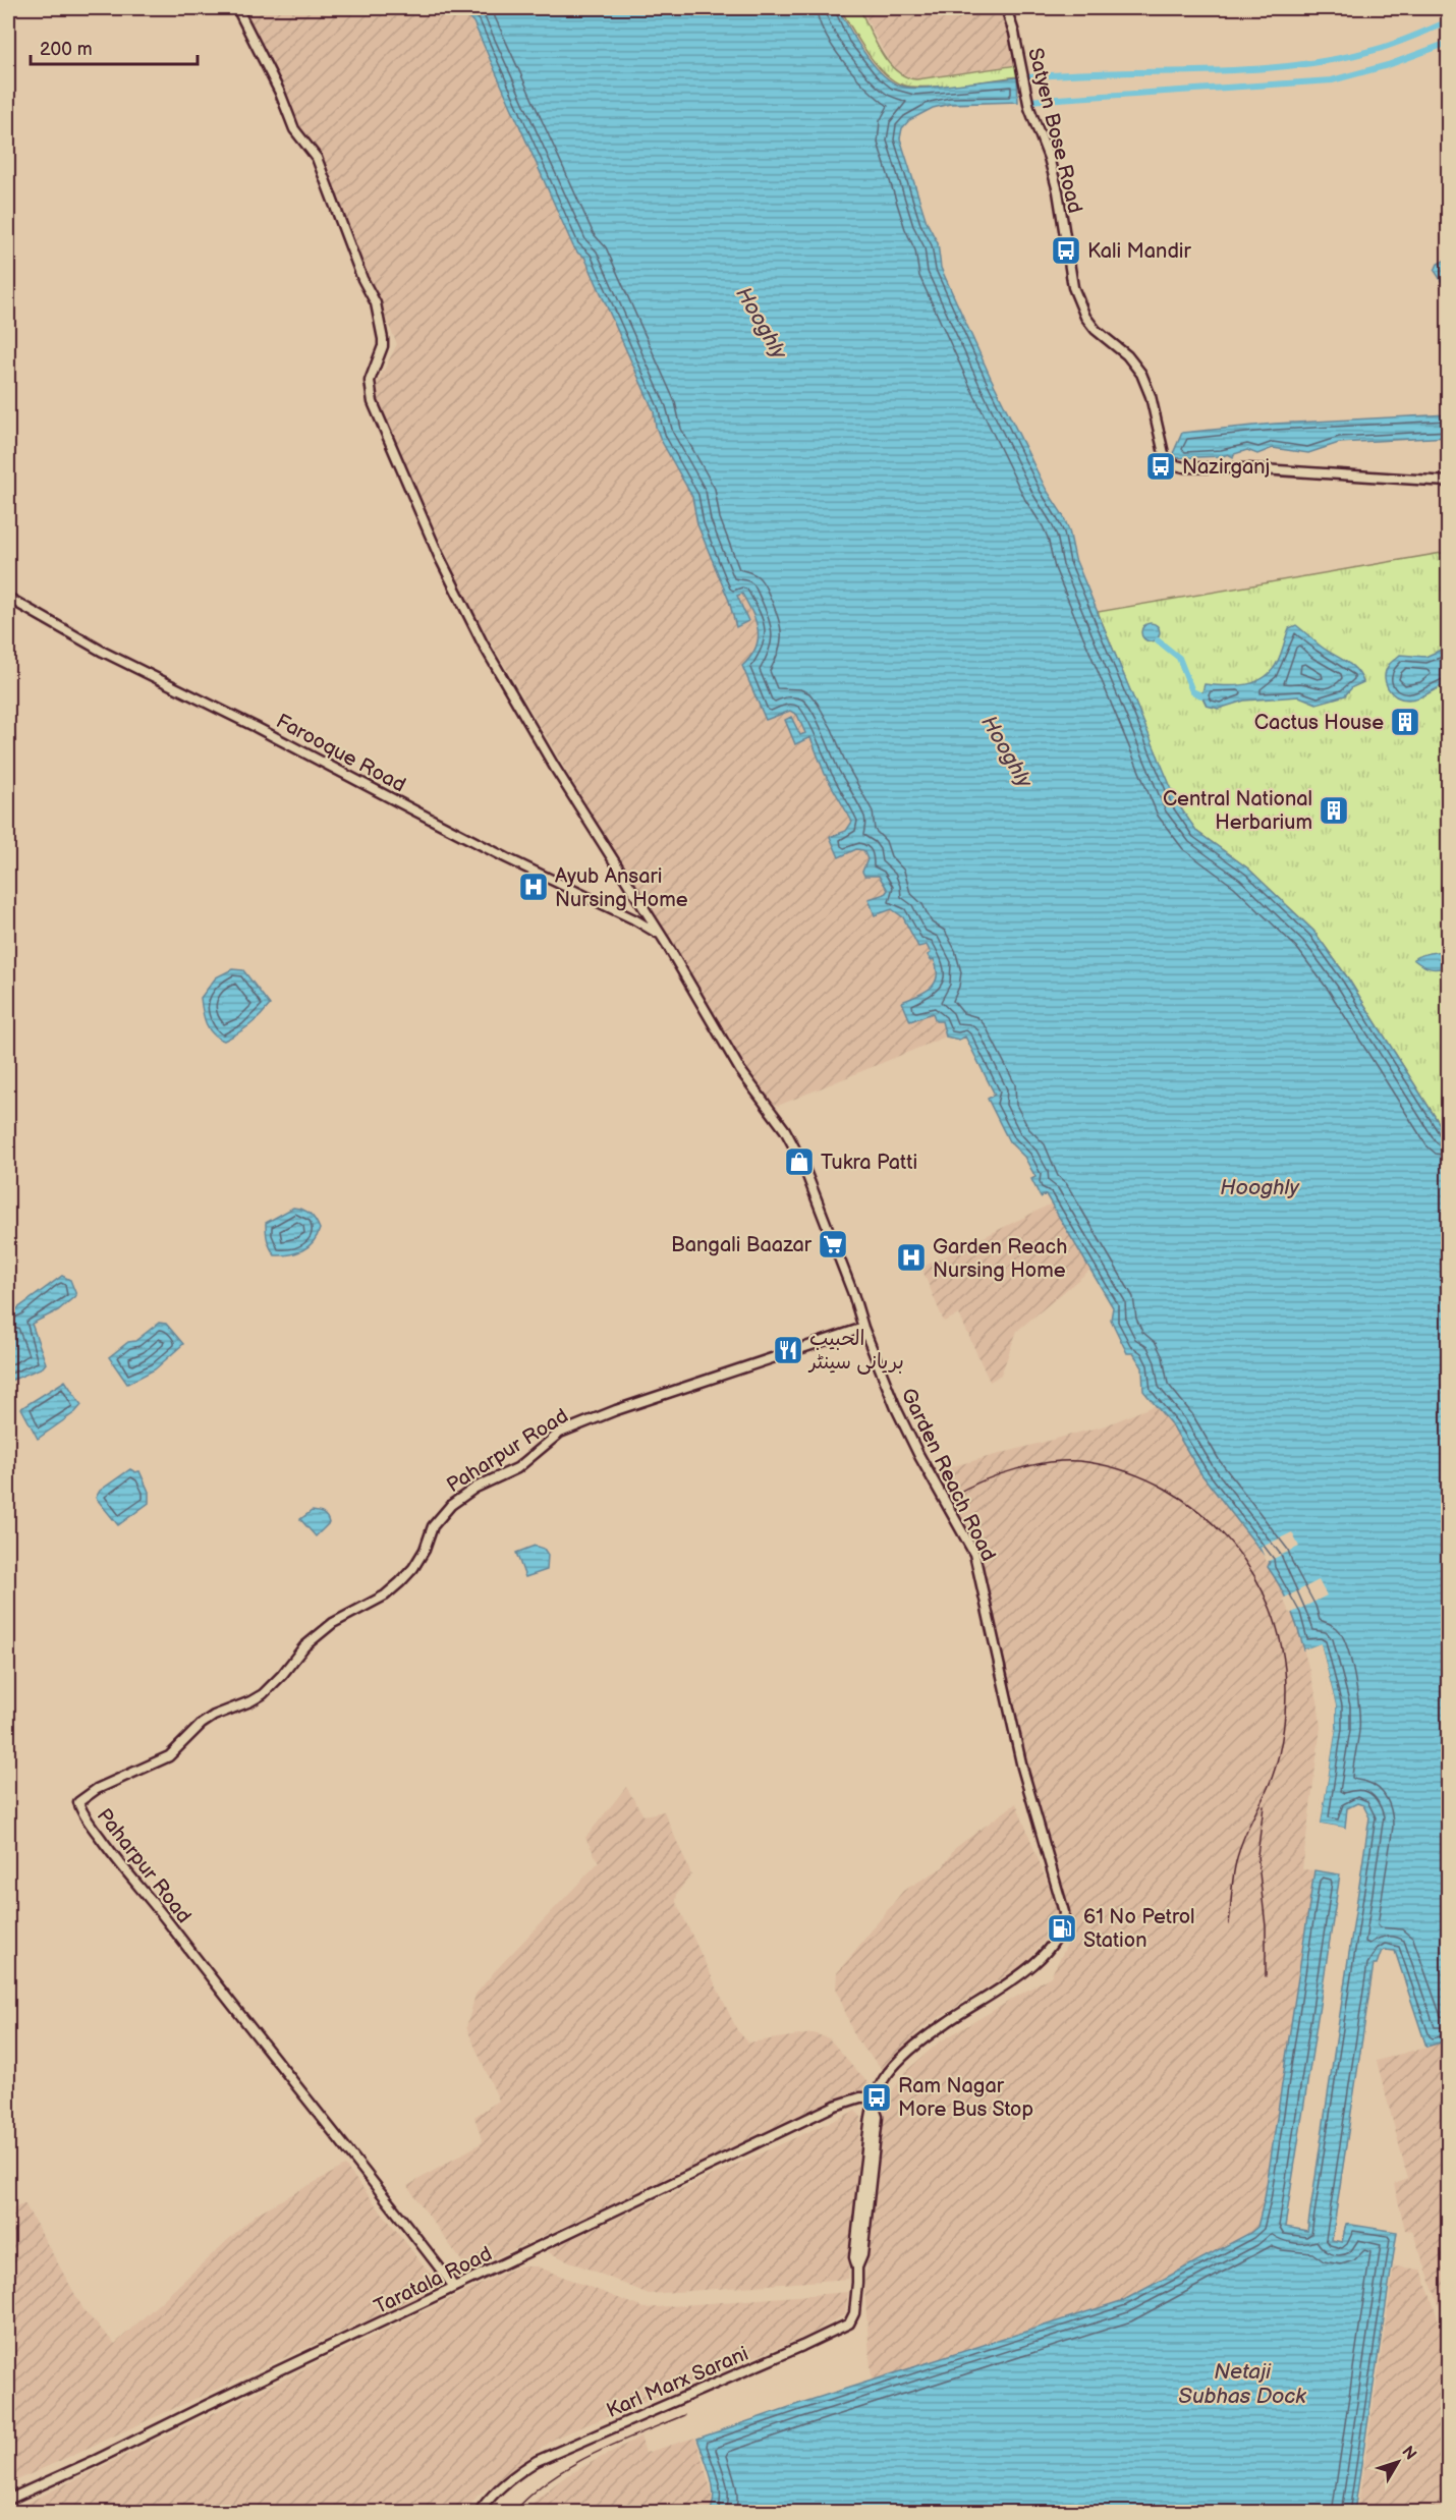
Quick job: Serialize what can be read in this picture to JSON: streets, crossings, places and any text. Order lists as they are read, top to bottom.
{
  "streets": {
    "street": [
      "Satyen Bose Road",
      "Farooque Road",
      "Paharpur Road",
      "Garden Reach Road",
      "Taratala Road",
      "Karl Marx Sarani"
    ]
  },
  "crossings": [
    ["Farooque Road", "Garden Reach Road"],
    ["Paharpur Road", "Garden Reach Road"],
    ["Paharpur Road", "Taratala Road"],
    ["Garden Reach Road", "Taratala Road"],
    ["Garden Reach Road", "Karl Marx Sarani"],
    ["Taratala Road", "Karl Marx Sarani"]
  ],
  "water": ["Hooghly", "Netaji Subhas Dock"],
  "places": {
    "bus stop": ["Kali Mandir", "Nazirganj", "Ram Nagar More Bus Stop"],
    "building": ["Cactus House", "Central National Herbarium"],
    "hospital": ["Ayub Ansari Nursing Home", "Garden Reach Nursing Home"],
    "shop": ["Tukra Patti"],
    "supermarket": ["Bangali Baazar"],
    "restaurant": ["الحبیب بریانی سینٹر"],
    "fuel station": ["61 No Petrol Station"]
  },
  "scale_bar": "200 m",
  "north": "top right"
}
